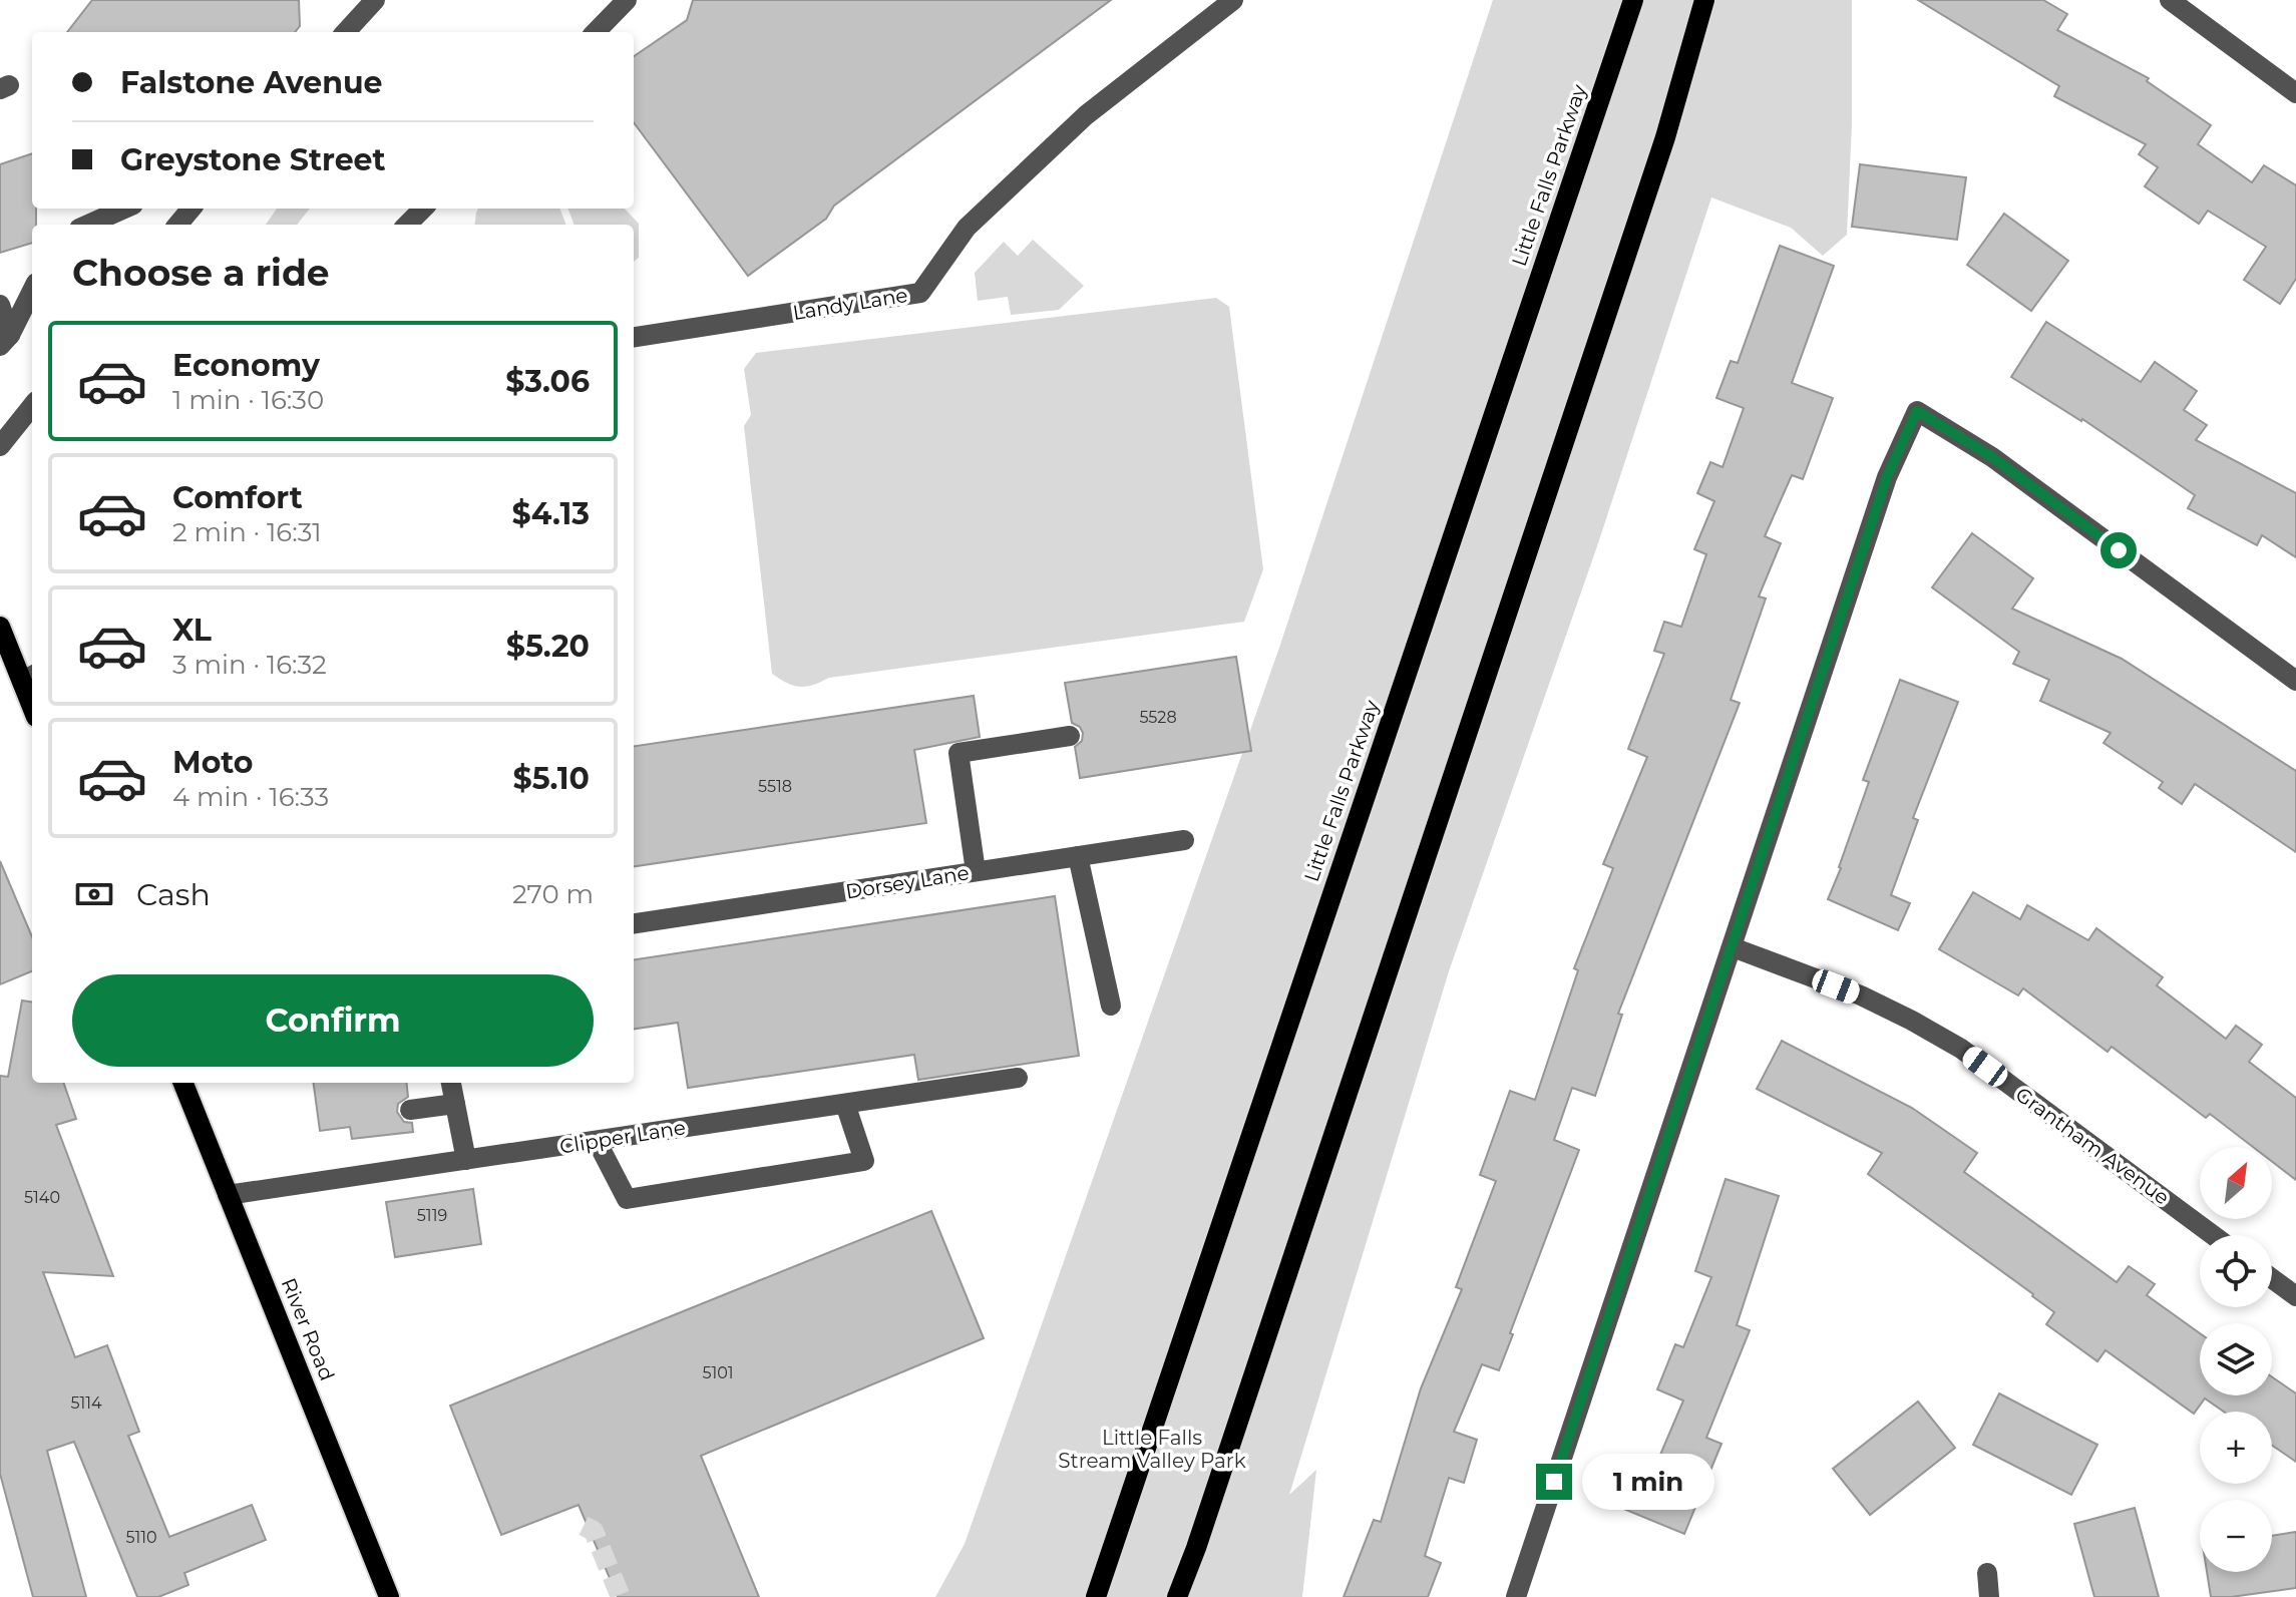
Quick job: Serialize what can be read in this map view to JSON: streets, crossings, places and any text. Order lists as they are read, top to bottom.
{
  "streets": {
    "main road": ["Little Falls Parkway", "River Road"],
    "street": [
      "Landy Lane",
      "Dorsey Lane",
      "Clipper Lane",
      "Grantham Avenue"
    ]
  },
  "crossings": [
    ["Clipper Lane", "River Road"]
  ],
  "parks": ["Little Falls Stream Valley Park"],
  "house_numbers": [
    "5528",
    "5518",
    "5140",
    "5119",
    "5101",
    "5114",
    "5110"
  ],
  "north": "top right",
  "page": {
    "banner": ["Falstone Avenue", "Greystone Street"],
    "heading": "Choose a ride",
    "list": [
      {
        "name": "Economy",
        "note": "1 min · 16:30",
        "value": "$3.06"
      },
      {
        "name": "Comfort",
        "note": "2 min · 16:31",
        "value": "$4.13"
      },
      {
        "name": "XL",
        "note": "3 min · 16:32",
        "value": "$5.20"
      },
      {
        "name": "Moto",
        "note": "4 min · 16:33",
        "value": "$5.10"
      }
    ],
    "pay": ["Cash", "270 m"],
    "buttons": "Confirm",
    "map_buttons": ["+", "−"],
    "bubble": "1 min"
  }
}
